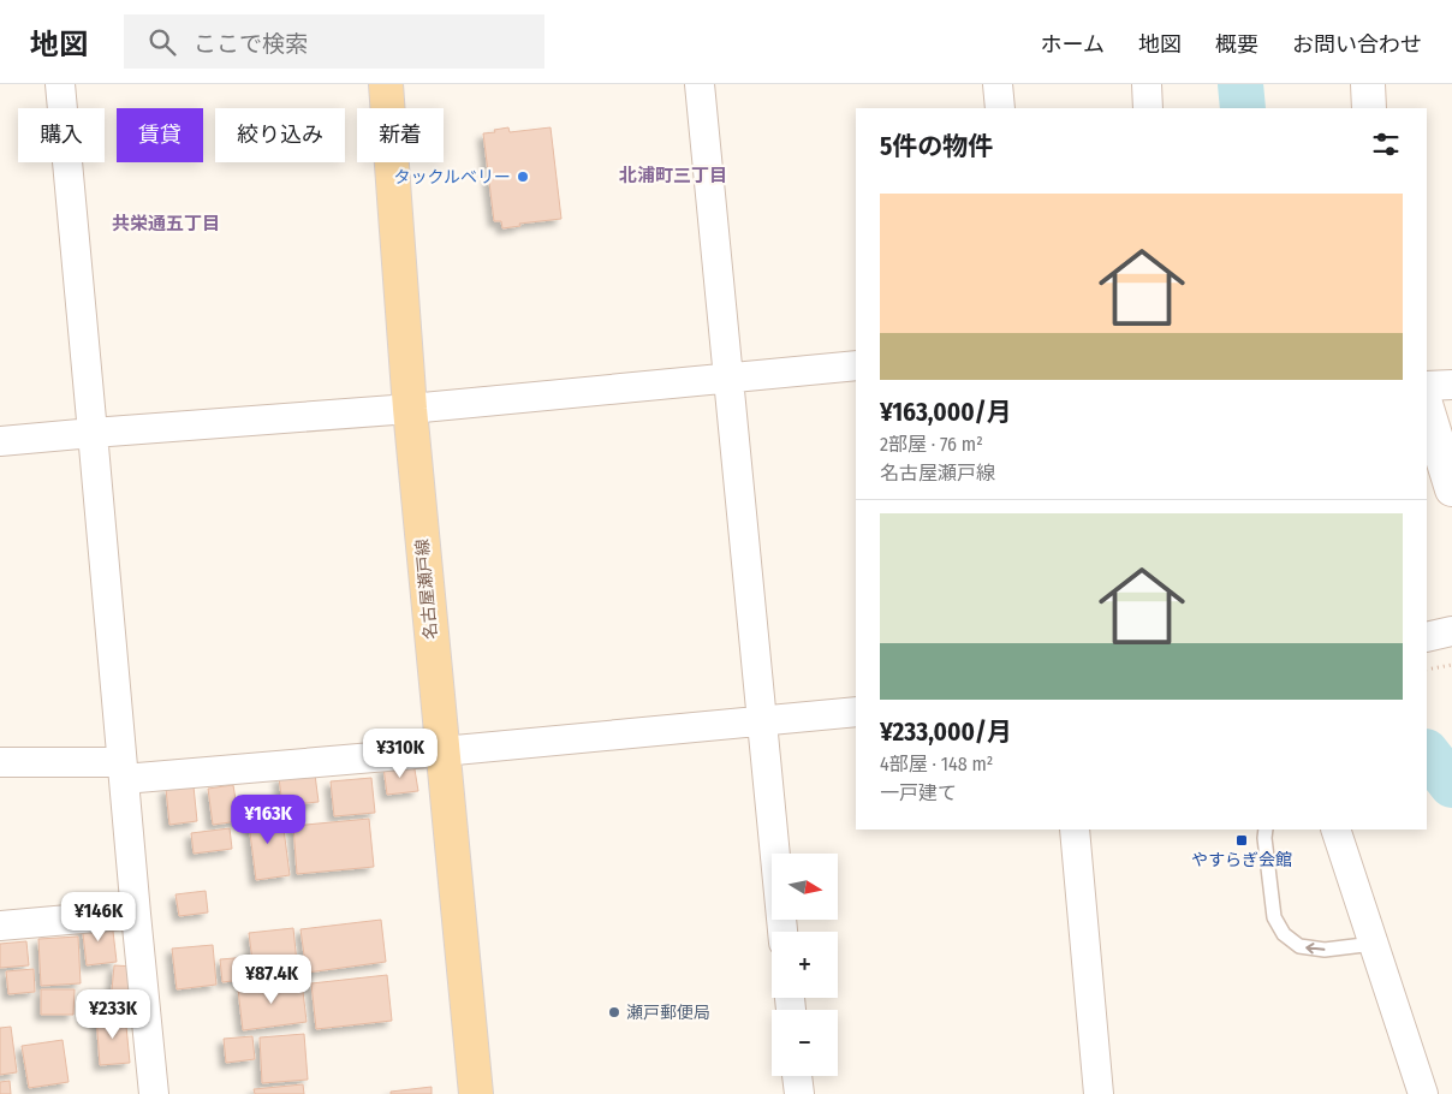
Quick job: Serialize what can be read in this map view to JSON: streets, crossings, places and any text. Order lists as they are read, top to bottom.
{
  "streets": {
    "main road": ["名古屋瀬戸線"]
  },
  "districts": ["北浦町三丁目", "共栄通五丁目"],
  "places": {
    "other": ["タックルベリー", "瀬戸郵便局"],
    "transit": ["やすらぎ会館"]
  },
  "north": "right",
  "page": {
    "header": "地図",
    "search": "ここで検索",
    "nav": [
      "ホーム",
      "地図",
      "概要",
      "お問い合わせ"
    ],
    "chip": [
      "購入",
      "賃貸",
      "絞り込み",
      "新着"
    ],
    "heading": "5件の物件",
    "list": [
      {
        "name": "¥163,000/月",
        "note": "2部屋 · 76 m² · 名古屋瀬戸線"
      },
      {
        "name": "¥233,000/月",
        "note": "4部屋 · 148 m² · 一戸建て"
      }
    ],
    "price": [
      "¥310K",
      "¥163K",
      "¥146K",
      "¥87.4K",
      "¥233K"
    ],
    "map_buttons": ["+", "−"]
  }
}
